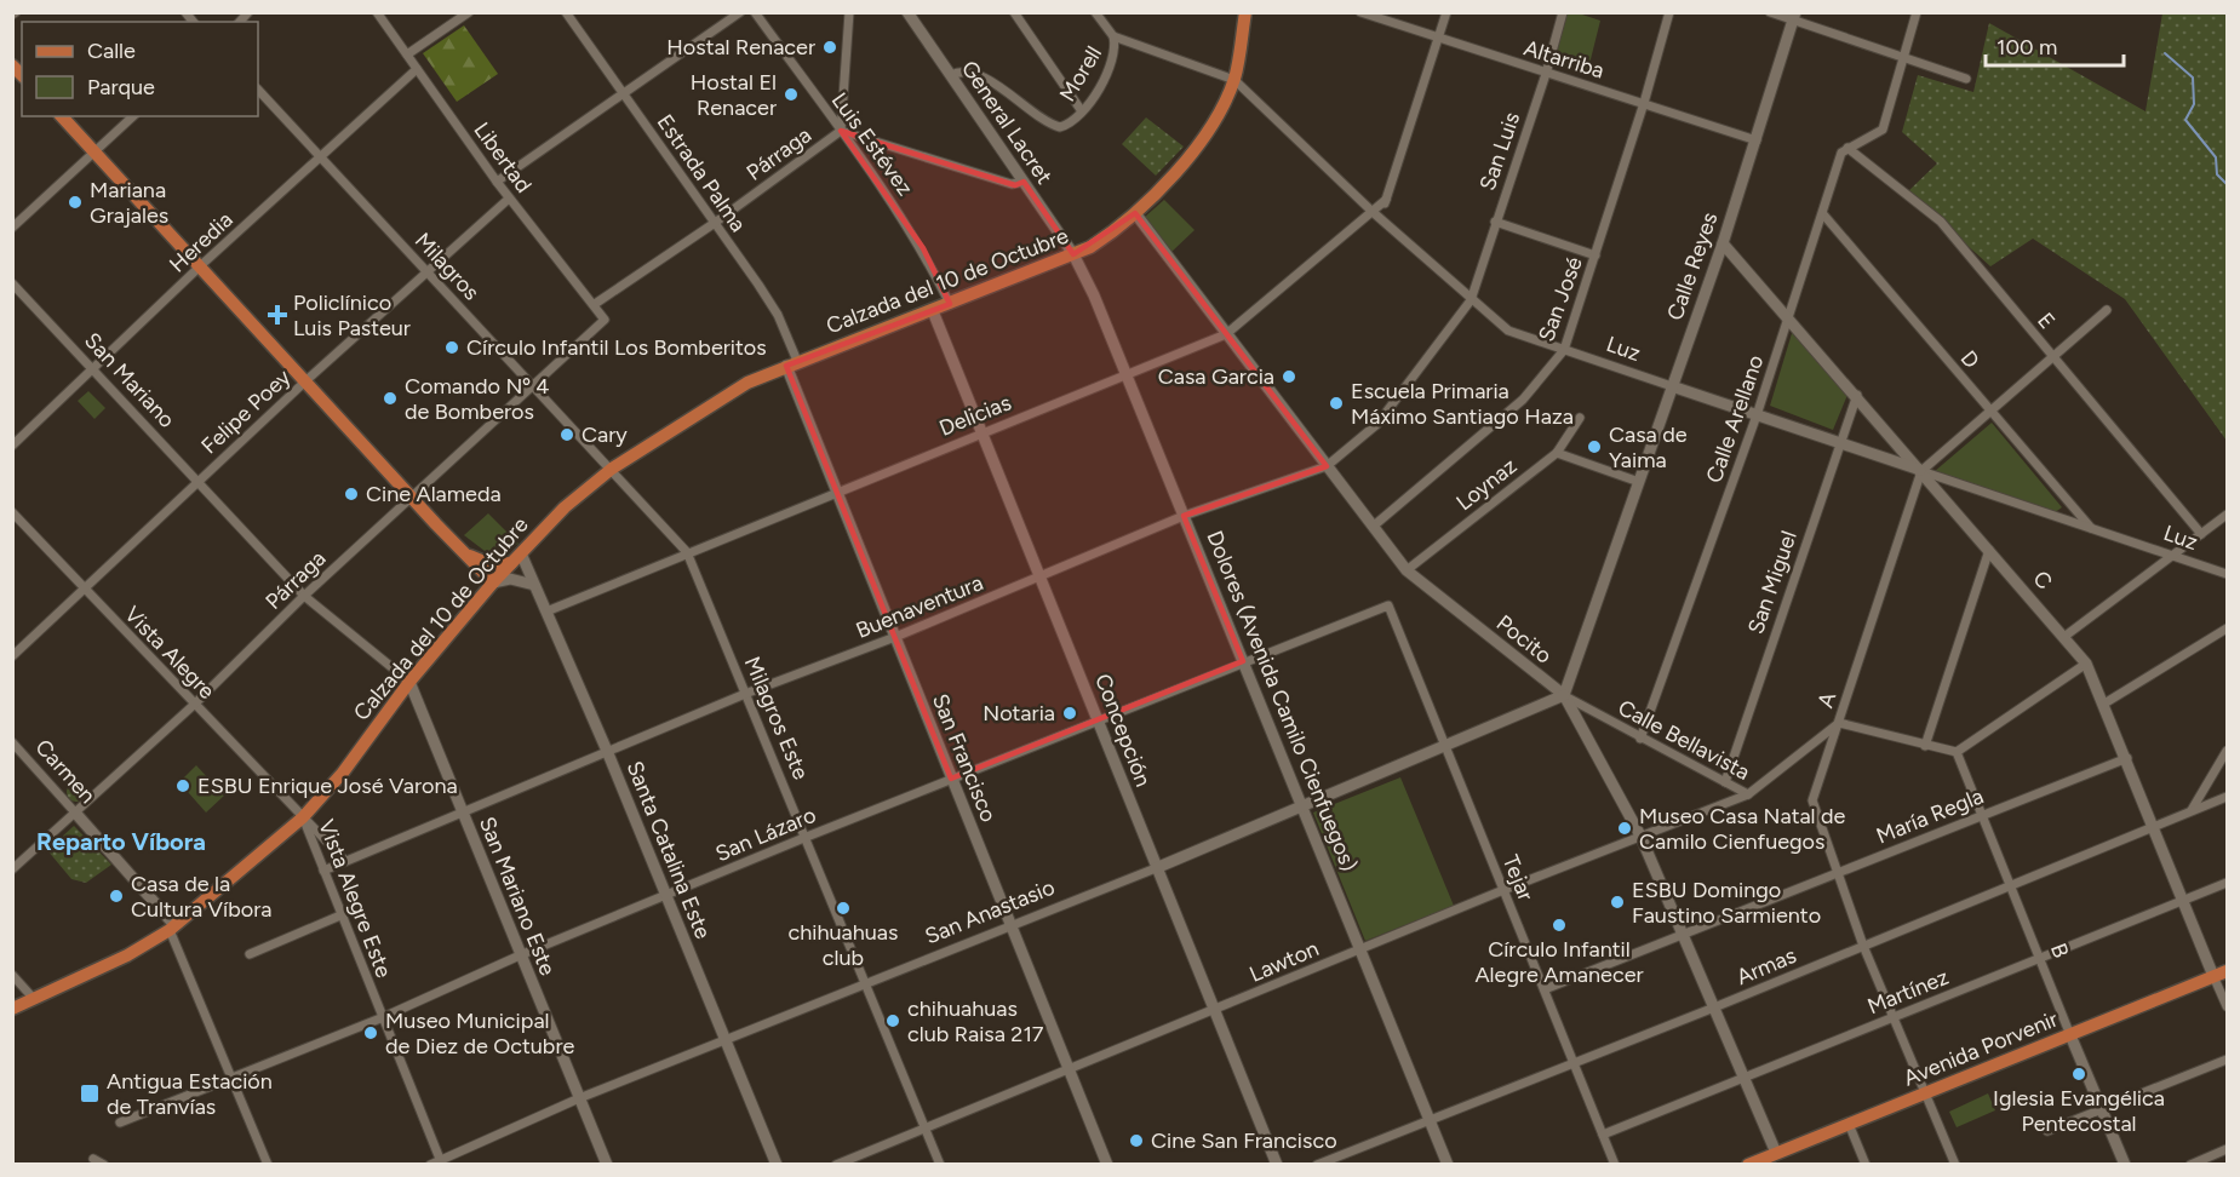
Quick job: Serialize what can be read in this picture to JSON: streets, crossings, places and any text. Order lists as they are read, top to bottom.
{
  "streets": {
    "main road": ["Calzada del 10 de Octubre", "Avenida Porvenir"],
    "street": [
      "Altarriba",
      "Morell",
      "General Lacret",
      "Luis Estévez",
      "San Luis",
      "Párraga",
      "Libertad",
      "Estrada Palma",
      "Heredia",
      "Milagros",
      "Calle Reyes",
      "San José",
      "E",
      "Luz",
      "D",
      "San Mariano",
      "Felipe Poey",
      "Delicias",
      "Calle Arellano",
      "Loynaz",
      "C",
      "San Miguel",
      "Buenaventura",
      "Pocito",
      "Vista Alegre",
      "A",
      "Dolores (Avenida Camilo Cienfuegos)",
      "Milagros Este",
      "Concepción",
      "Calle Bellavista",
      "San Francisco",
      "Carmen",
      "María Regla",
      "San Lázaro",
      "Santa Catalina Este",
      "Tejar",
      "San Mariano Este",
      "Vista Alegre Este",
      "San Anastasio",
      "B",
      "Lawton",
      "Armas",
      "Martínez"
    ]
  },
  "crossings": [
    ["Altarriba", "San Luis"],
    ["Altarriba", "Calle Reyes"],
    ["Altarriba", "San José"],
    ["Altarriba", "Delicias"],
    ["Morell", "General Lacret"],
    ["Morell", "Luz"],
    ["General Lacret", "Calzada del 10 de Octubre"],
    ["General Lacret", "Dolores (Avenida Camilo Cienfuegos)"],
    ["Luis Estévez", "Párraga"],
    ["Luis Estévez", "Calzada del 10 de Octubre"],
    ["San Luis", "Luz"],
    ["San Luis", "Buenaventura"],
    ["Párraga", "Libertad"],
    ["Párraga", "Estrada Palma"],
    ["Párraga", "Milagros"],
    ["Párraga", "San Mariano"],
    ["Párraga", "Vista Alegre"],
    ["Párraga", "Carmen"],
    ["Libertad", "Heredia"],
    ["Libertad", "Felipe Poey"],
    ["Estrada Palma", "Calzada del 10 de Octubre"],
    ["Estrada Palma", "San Francisco"],
    ["Heredia", "Milagros"],
    ["Heredia", "San Mariano"],
    ["Milagros", "Calzada del 10 de Octubre"],
    ["Milagros", "Felipe Poey"],
    ["Milagros", "Milagros Este"],
    ["Calle Reyes", "Luz"],
    ["Calle Reyes", "C"],
    ["Calle Reyes", "Pocito"],
    ["Calle Reyes", "Calle Bellavista"],
    ["Calle Reyes", "San Anastasio"],
    ["Calzada del 10 de Octubre", "Luz"],
    ["Calzada del 10 de Octubre", "San Mariano"],
    ["Calzada del 10 de Octubre", "Pocito"],
    ["Calzada del 10 de Octubre", "Vista Alegre"],
    ["Calzada del 10 de Octubre", "Dolores (Avenida Camilo Cienfuegos)"],
    ["Calzada del 10 de Octubre", "Milagros Este"],
    ["Calzada del 10 de Octubre", "Concepción"],
    ["Calzada del 10 de Octubre", "San Francisco"],
    ["Calzada del 10 de Octubre", "Carmen"],
    ["Calzada del 10 de Octubre", "Santa Catalina Este"],
    ["Calzada del 10 de Octubre", "San Mariano Este"],
    ["Calzada del 10 de Octubre", "Vista Alegre Este"],
    ["San José", "Luz"],
    ["San José", "Pocito"],
    ["E", "Calle Arellano"],
    ["Luz", "D"],
    ["Luz", "Delicias"],
    ["Luz", "Calle Arellano"],
    ["Luz", "C"],
    ["Luz", "San Miguel"],
    ["Luz", "Buenaventura"],
    ["Luz", "A"],
    ["D", "Calle Arellano"],
    ["San Mariano", "Felipe Poey"],
    ["San Mariano", "San Mariano Este"],
    ["Felipe Poey", "Vista Alegre"],
    ["Delicias", "Pocito"],
    ["Delicias", "Dolores (Avenida Camilo Cienfuegos)"],
    ["Delicias", "Milagros Este"],
    ["Delicias", "Concepción"],
    ["Delicias", "San Francisco"],
    ["Delicias", "Santa Catalina Este"],
    ["Calle Arellano", "C"],
    ["Calle Arellano", "Calle Bellavista"],
    ["Loynaz", "Pocito"],
    ["C", "San Miguel"],
    ["C", "A"],
    ["C", "María Regla"],
    ["C", "Armas"],
    ["C", "Martínez"],
    ["C", "Avenida Porvenir"],
    ["San Miguel", "Calle Bellavista"],
    ["Buenaventura", "Pocito"],
    ["Buenaventura", "Dolores (Avenida Camilo Cienfuegos)"],
    ["Buenaventura", "Milagros Este"],
    ["Buenaventura", "Concepción"],
    ["Buenaventura", "San Francisco"],
    ["Buenaventura", "Santa Catalina Este"],
    ["Buenaventura", "San Mariano Este"],
    ["Buenaventura", "Vista Alegre Este"],
    ["Pocito", "Calle Bellavista"],
    ["Pocito", "María Regla"],
    ["Pocito", "San Anastasio"],
    ["Pocito", "Lawton"],
    ["Pocito", "Armas"],
    ["Pocito", "Martínez"],
    ["Pocito", "Avenida Porvenir"],
    ["Vista Alegre", "Vista Alegre Este"],
    ["A", "Calle Bellavista"],
    ["A", "María Regla"],
    ["A", "Armas"],
    ["A", "Martínez"],
    ["A", "Avenida Porvenir"],
    ["Dolores (Avenida Camilo Cienfuegos)", "San Lázaro"],
    ["Dolores (Avenida Camilo Cienfuegos)", "San Anastasio"],
    ["Dolores (Avenida Camilo Cienfuegos)", "Lawton"],
    ["Dolores (Avenida Camilo Cienfuegos)", "Armas"],
    ["Milagros Este", "San Lázaro"],
    ["Milagros Este", "San Anastasio"],
    ["Milagros Este", "Lawton"],
    ["Concepción", "San Lázaro"],
    ["Concepción", "San Anastasio"],
    ["Concepción", "Lawton"],
    ["Calle Bellavista", "San Anastasio"],
    ["Calle Bellavista", "Lawton"],
    ["San Francisco", "San Lázaro"],
    ["San Francisco", "San Anastasio"],
    ["San Francisco", "Lawton"],
    ["María Regla", "Tejar"],
    ["María Regla", "B"],
    ["San Lázaro", "Santa Catalina Este"],
    ["San Lázaro", "Tejar"],
    ["San Lázaro", "San Mariano Este"],
    ["San Lázaro", "Vista Alegre Este"],
    ["Santa Catalina Este", "San Anastasio"],
    ["Tejar", "San Anastasio"],
    ["Tejar", "Lawton"],
    ["Tejar", "Armas"],
    ["Tejar", "Martínez"],
    ["San Mariano Este", "San Anastasio"],
    ["Vista Alegre Este", "San Anastasio"],
    ["B", "Armas"],
    ["B", "Martínez"],
    ["B", "Avenida Porvenir"]
  ],
  "districts": ["Reparto Víbora"],
  "places": {
    "other": [
      "Hostal Renacer",
      "Hostal El Renacer",
      "Mariana Grajales",
      "Círculo Infantil Los Bomberitos",
      "Casa Garcia",
      "Comando Nº 4 de Bomberos",
      "Escuela Primaria Máximo Santiago Haza",
      "Cary",
      "Casa de Yaima",
      "Cine Alameda",
      "Notaria",
      "ESBU Enrique José Varona",
      "Museo Casa Natal de Camilo Cienfuegos",
      "Casa de la Cultura Víbora",
      "ESBU Domingo Faustino Sarmiento",
      "chihuahuas club",
      "Círculo Infantil Alegre Amanecer",
      "chihuahuas club Raisa 217",
      "Museo Municipal de Diez de Octubre",
      "Iglesia Evangélica Pentecostal",
      "Cine San Francisco"
    ],
    "health": ["Policlínico Luis Pasteur"],
    "transit": ["Antigua Estación de Tranvías"]
  },
  "legend": ["Calle", "Parque"],
  "scale_bar": "100 m"
}
